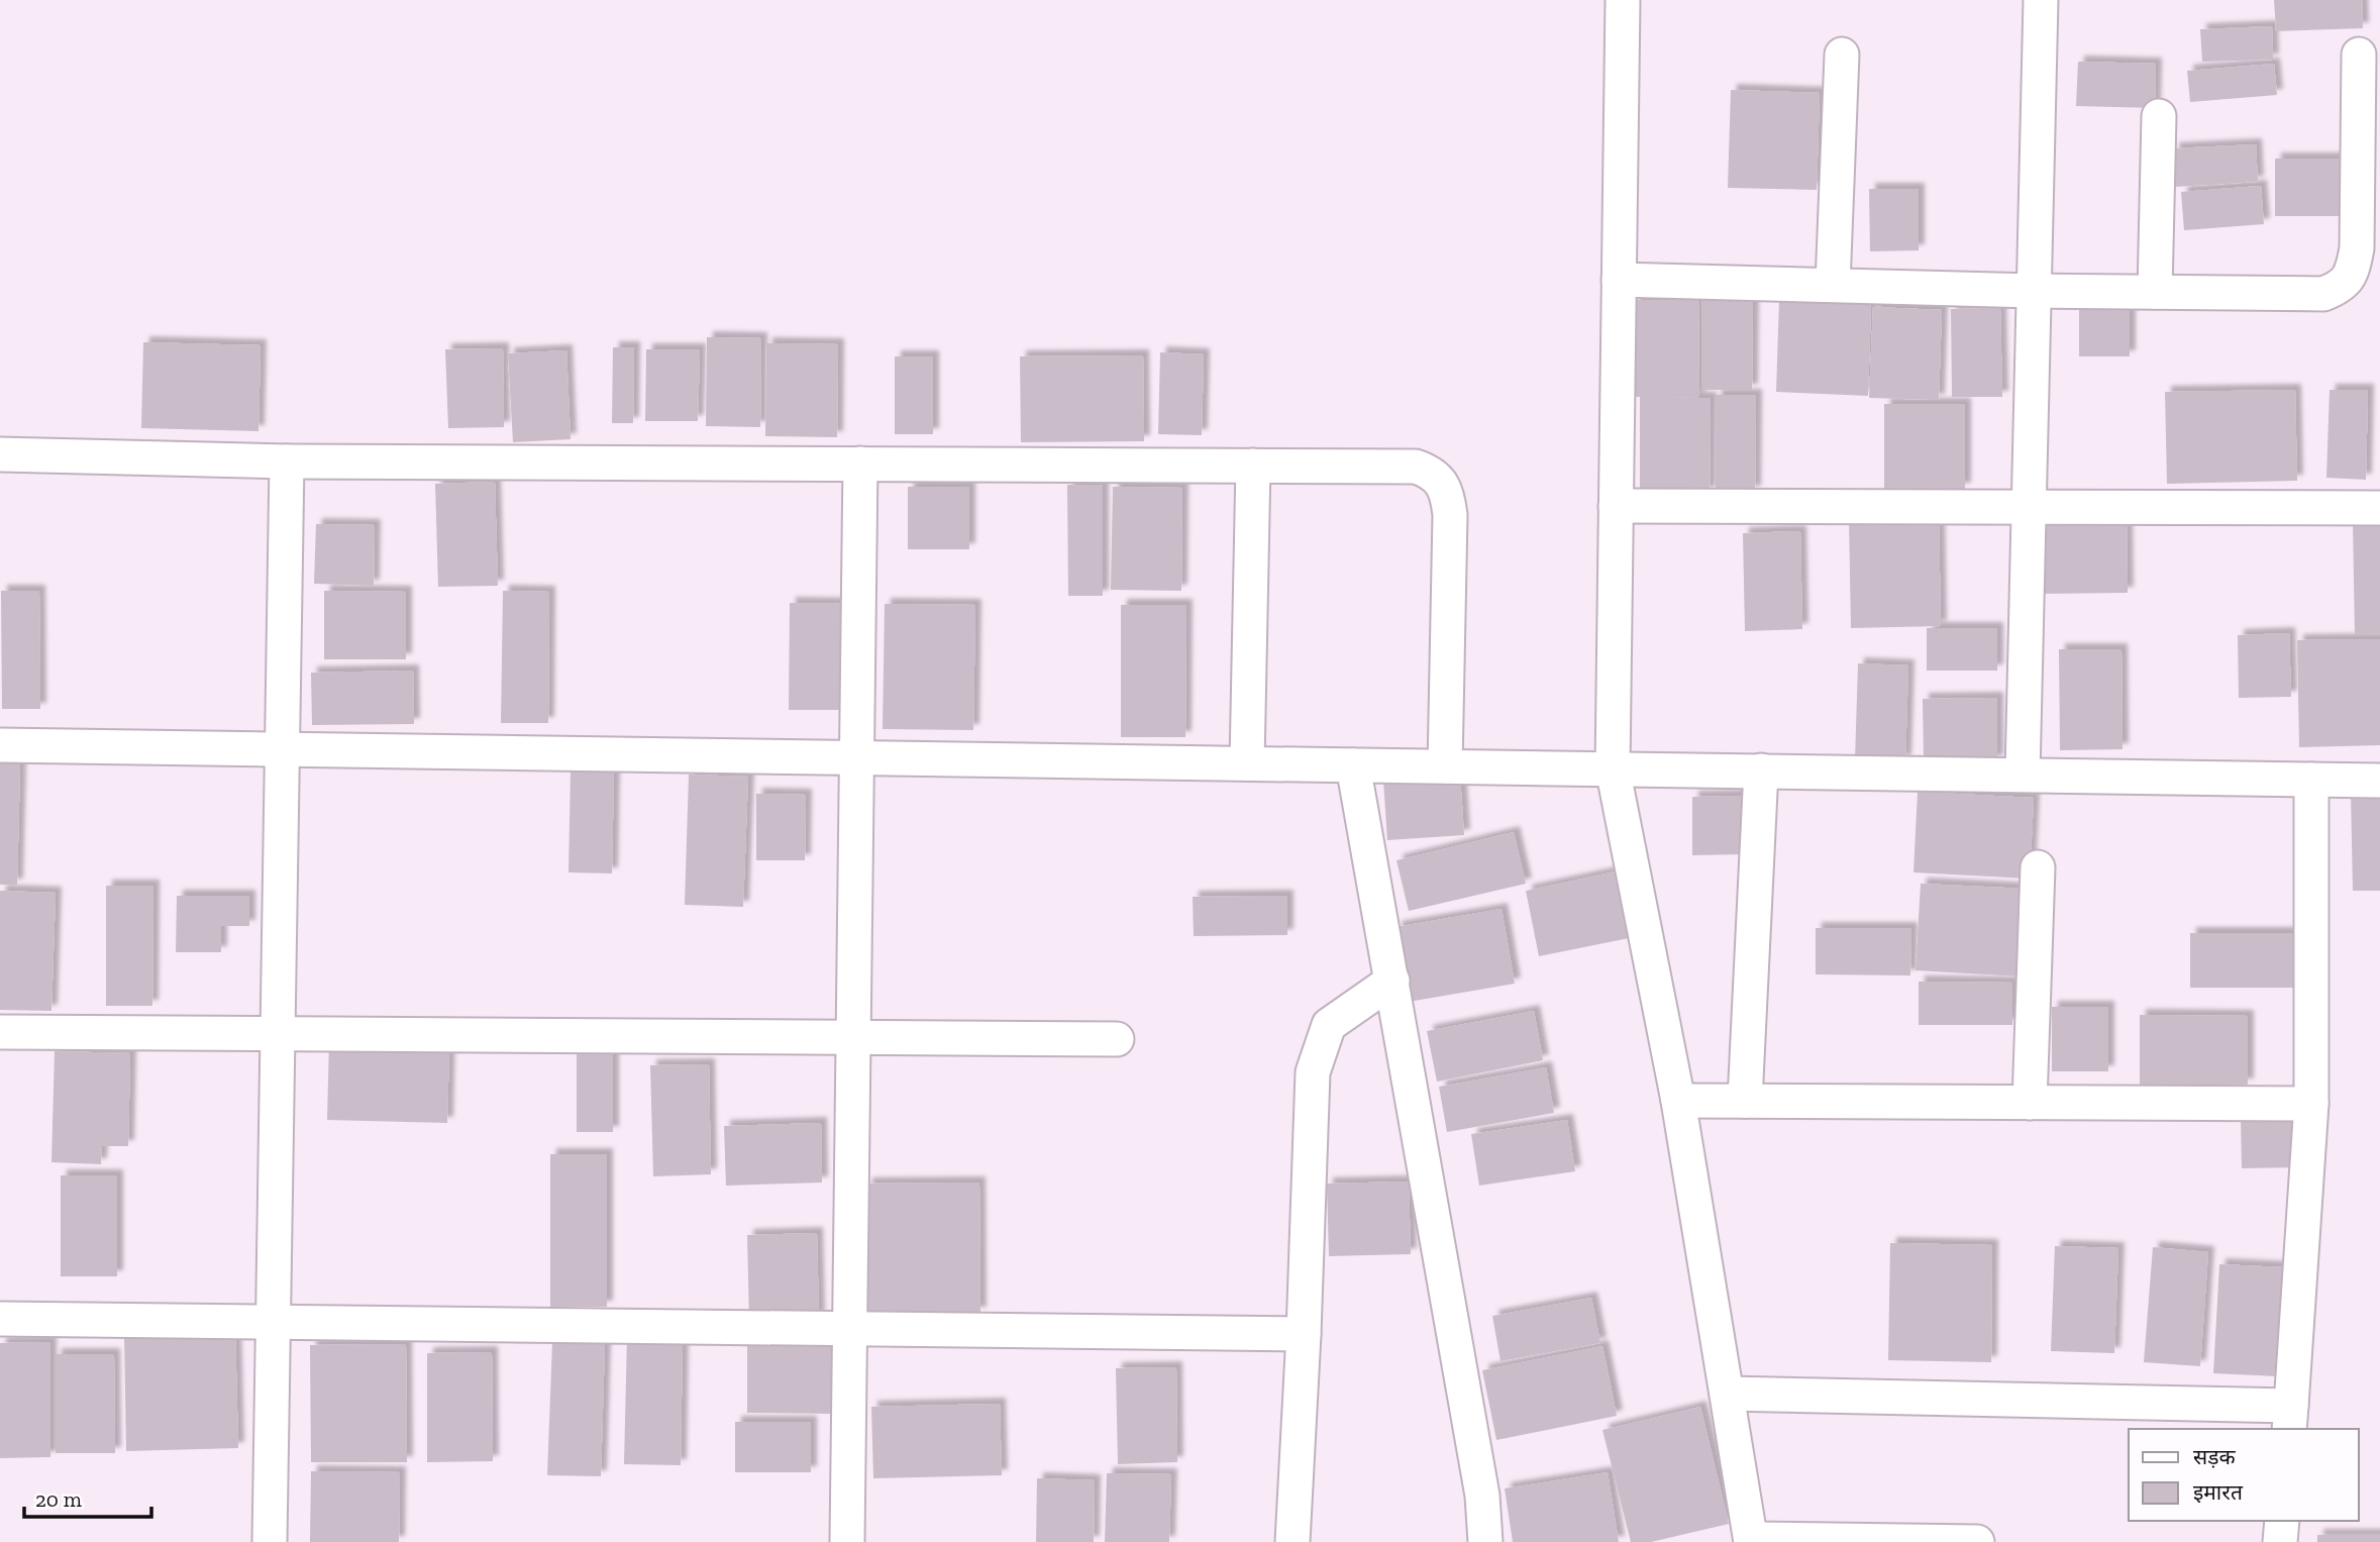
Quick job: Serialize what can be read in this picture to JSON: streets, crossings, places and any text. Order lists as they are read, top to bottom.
{
  "legend": ["सड़क", "इमारत"],
  "scale_bar": "20 m"
}
